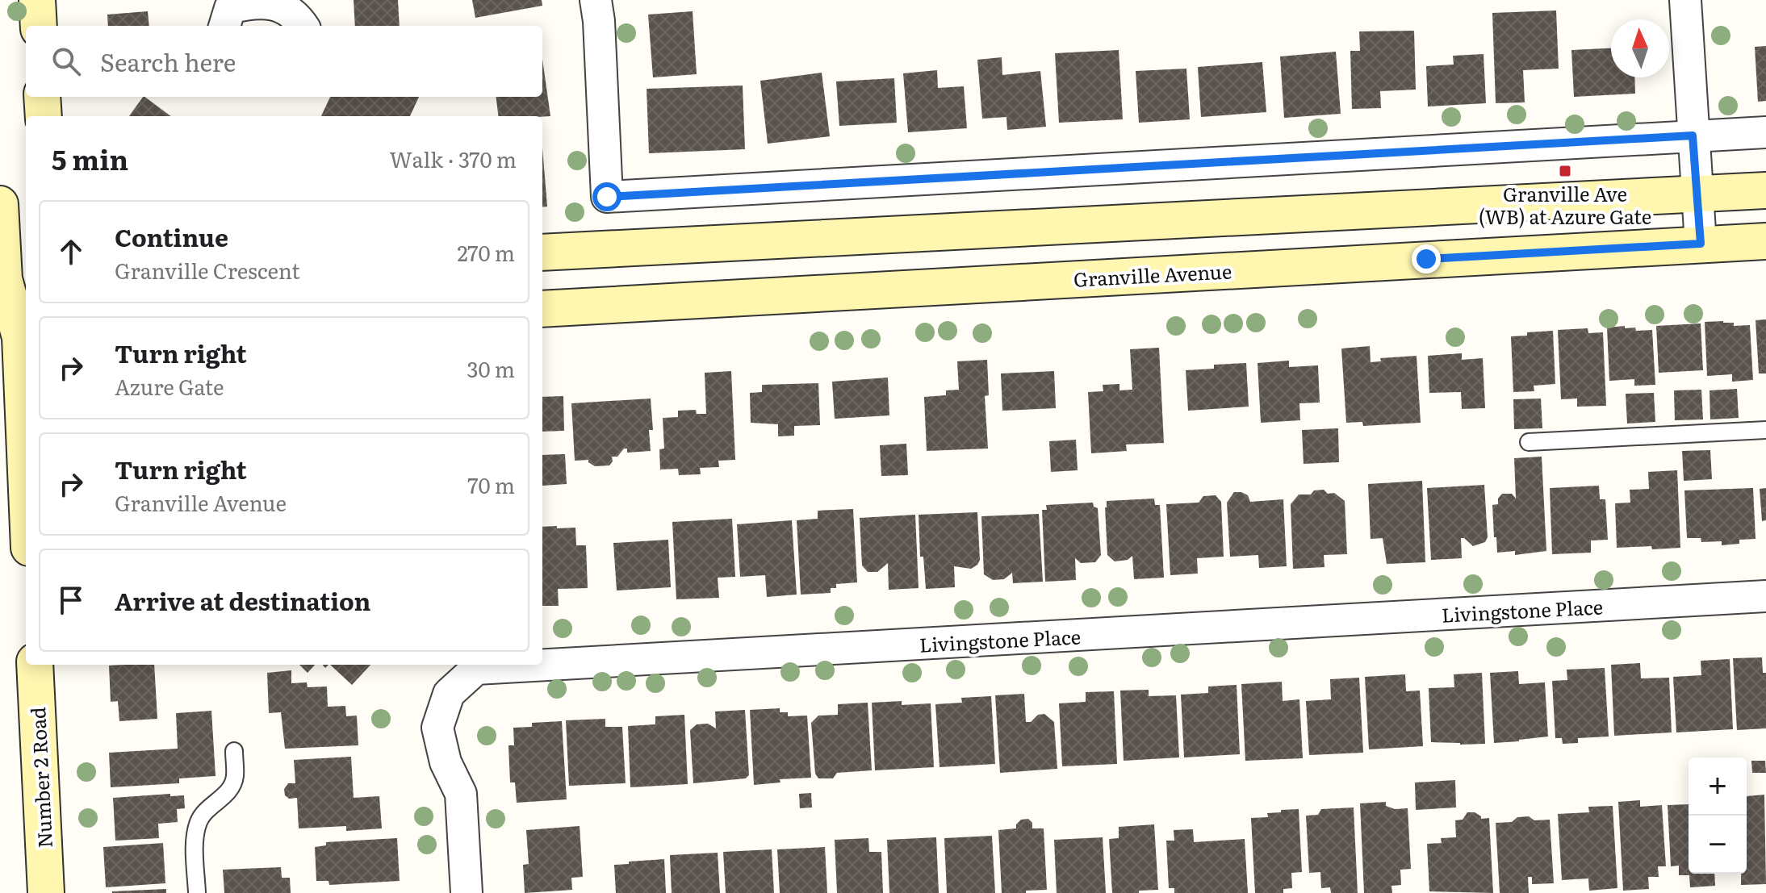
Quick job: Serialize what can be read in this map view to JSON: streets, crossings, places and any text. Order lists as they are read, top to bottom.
{
  "streets": {
    "main road": ["Granville Avenue", "Number 2 Road"],
    "street": ["Livingstone Place"]
  },
  "places": {
    "transit": ["Granville Ave (WB) at Azure Gate"]
  },
  "north": "top",
  "page": {
    "search": "Search here",
    "heading": ["5 min", "Walk · 370 m"],
    "list": [
      ["Continue", "Granville Crescent", "270 m"],
      ["Turn right", "Azure Gate", "30 m"],
      ["Turn right", "Granville Avenue", "70 m"],
      "Arrive at destination"
    ],
    "map_buttons": ["+", "−"]
  }
}
